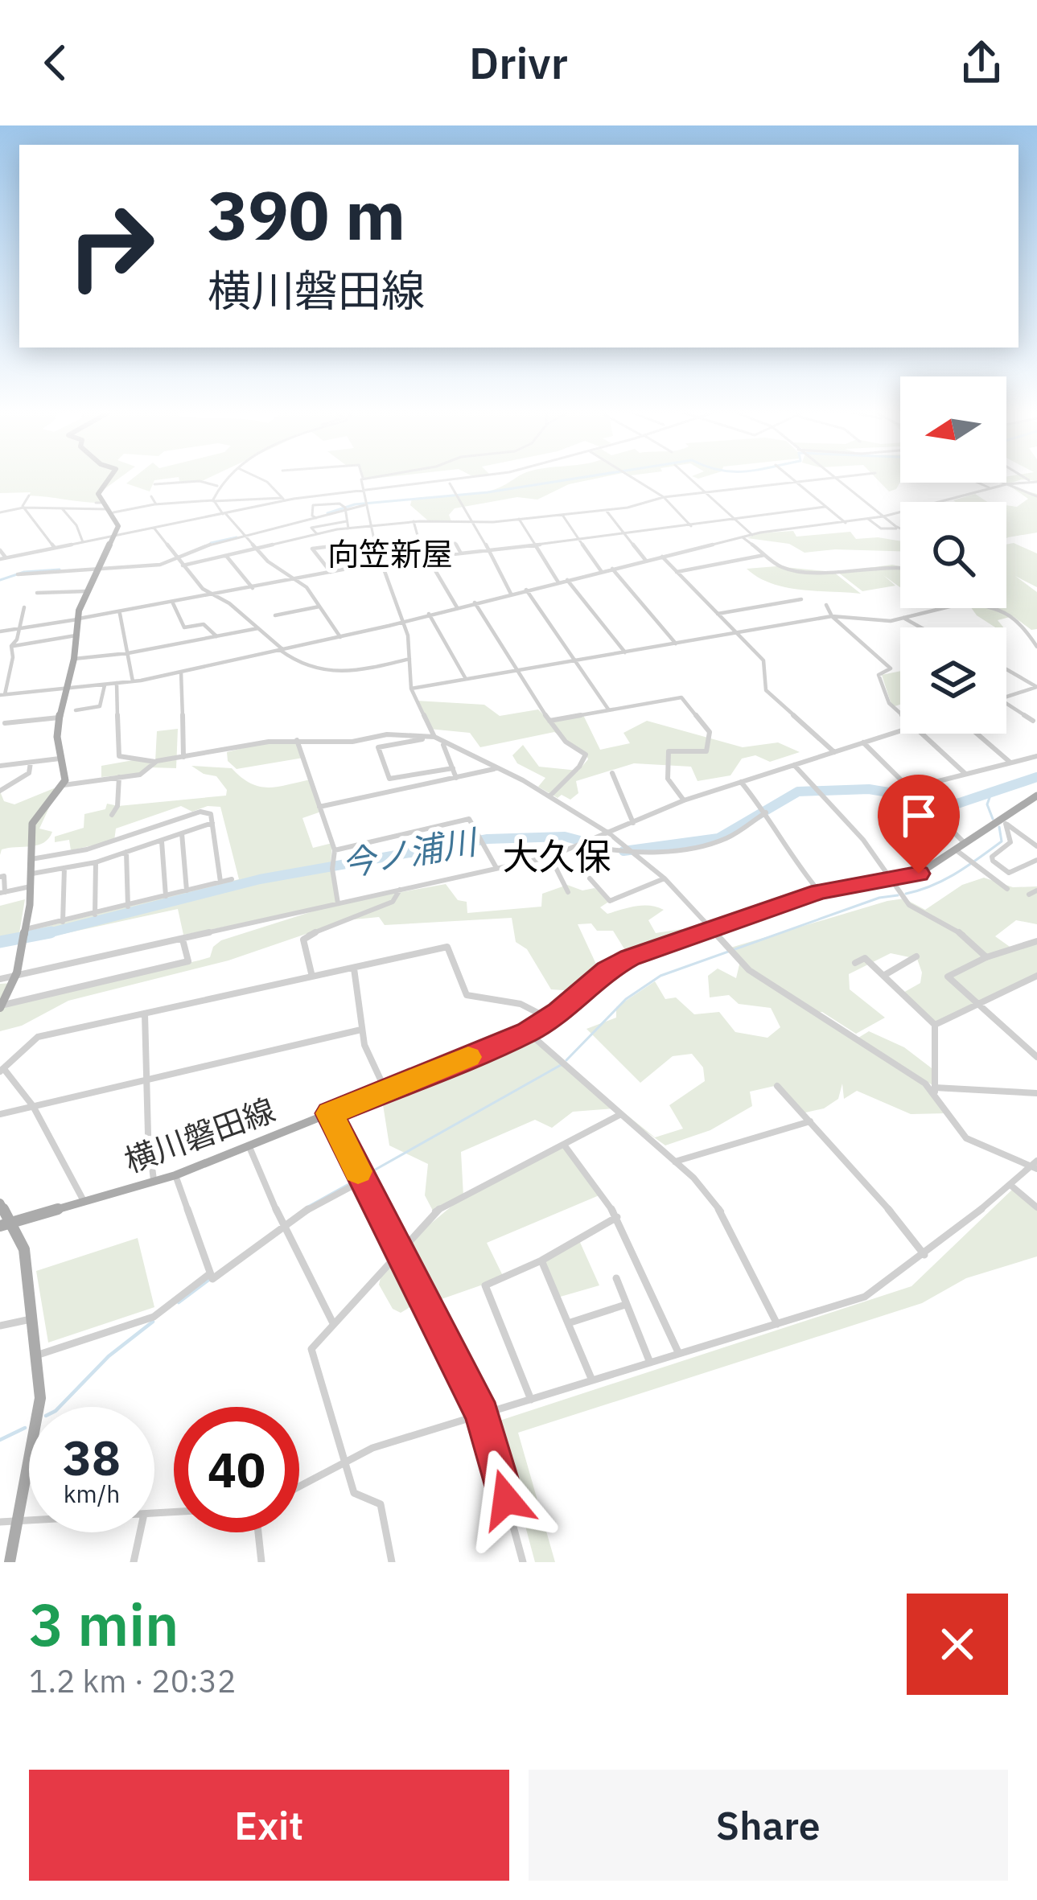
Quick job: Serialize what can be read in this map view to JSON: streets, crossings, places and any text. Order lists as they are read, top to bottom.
{
  "streets": {
    "main road": ["横川磐田線"]
  },
  "districts": ["向笠新屋", "大久保"],
  "water": ["今ノ浦川"],
  "north": "left",
  "page": {
    "header": "Drivr",
    "turn": ["390 m", "横川磐田線"],
    "speed": "38 km/h",
    "limit": "40",
    "heading": ["3 min", "1.2 km · 20:32"],
    "buttons": ["Exit", "Share"]
  }
}
